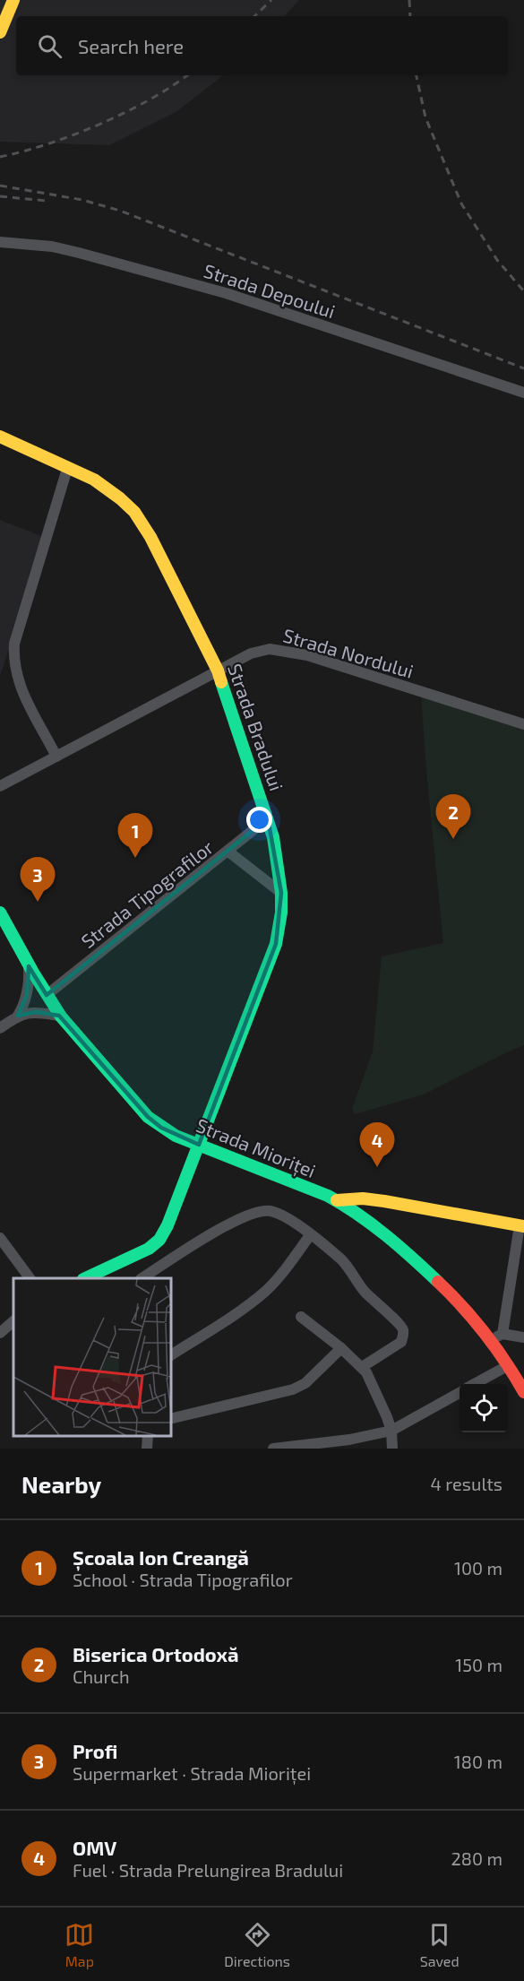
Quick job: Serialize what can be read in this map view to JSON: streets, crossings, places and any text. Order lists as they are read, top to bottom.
{
  "streets": {
    "street": [
      "Strada Depoului",
      "Strada Nordului",
      "Strada Bradului",
      "Strada Tipografilor",
      "Strada Mioriței"
    ]
  },
  "crossings": [
    ["Strada Nordului", "Strada Bradului"],
    ["Strada Bradului", "Strada Tipografilor"],
    ["Strada Bradului", "Strada Mioriței"],
    ["Strada Tipografilor", "Strada Mioriței"]
  ],
  "page": {
    "search": "Search here",
    "pins": [
      "2",
      "1",
      "3",
      "4"
    ],
    "heading": ["Nearby", "4 results"],
    "list": [
      {
        "mark": "1",
        "name": "Școala Ion Creangă",
        "note": "School · Strada Tipografilor",
        "value": "100 m"
      },
      {
        "mark": "2",
        "name": "Biserica Ortodoxă",
        "note": "Church",
        "value": "150 m"
      },
      {
        "mark": "3",
        "name": "Profi",
        "note": "Supermarket · Strada Mioriței",
        "value": "180 m"
      },
      {
        "mark": "4",
        "name": "OMV",
        "note": "Fuel · Strada Prelungirea Bradului",
        "value": "280 m"
      }
    ],
    "nav": ["Map", "Directions", "Saved"]
  }
}
